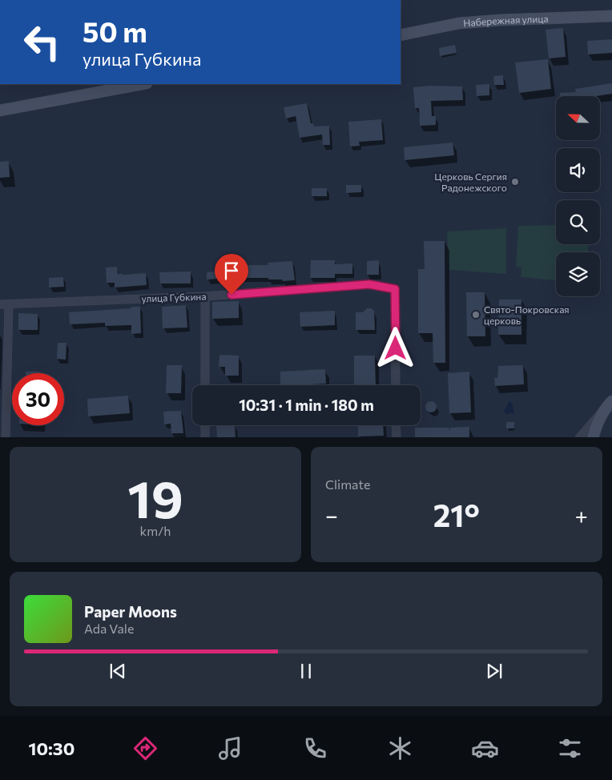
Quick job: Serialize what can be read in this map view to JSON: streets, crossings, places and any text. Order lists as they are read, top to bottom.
{
  "streets": {
    "street": ["Набережная улица", "улица Губкина"]
  },
  "places": ["Церковь Сергия Радонежского", "Свято-Покровская церковь"],
  "north": "left",
  "page": {
    "turn": ["50 m", "улица Губкина"],
    "limit": "30",
    "trip": "10:31 · 1 min · 180 m",
    "tile": [
      ["19", "km/h"],
      "Climate"
    ],
    "heat": ["−", "21°", "+"],
    "song": ["Paper Moons", "Ada Vale"],
    "tabs": "10:30"
  }
}
